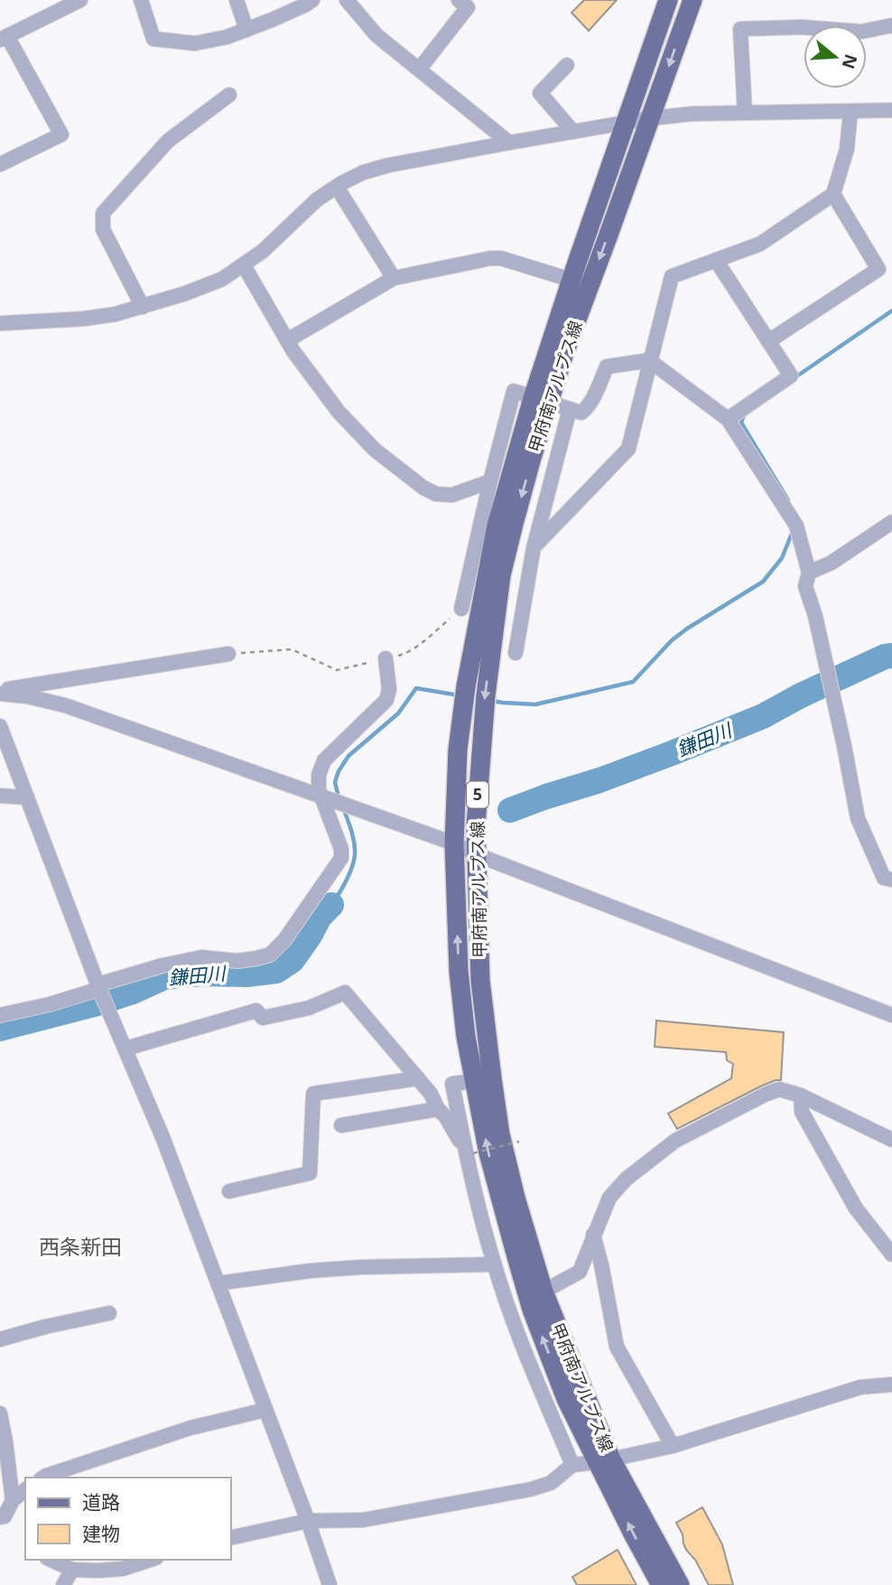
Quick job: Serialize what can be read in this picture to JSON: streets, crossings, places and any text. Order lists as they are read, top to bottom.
{
  "streets": {
    "main road": ["甲府南アルプス線", "5"]
  },
  "districts": ["西条新田"],
  "water": ["鎌田川"],
  "legend": ["道路", "建物"],
  "north": "right"
}
